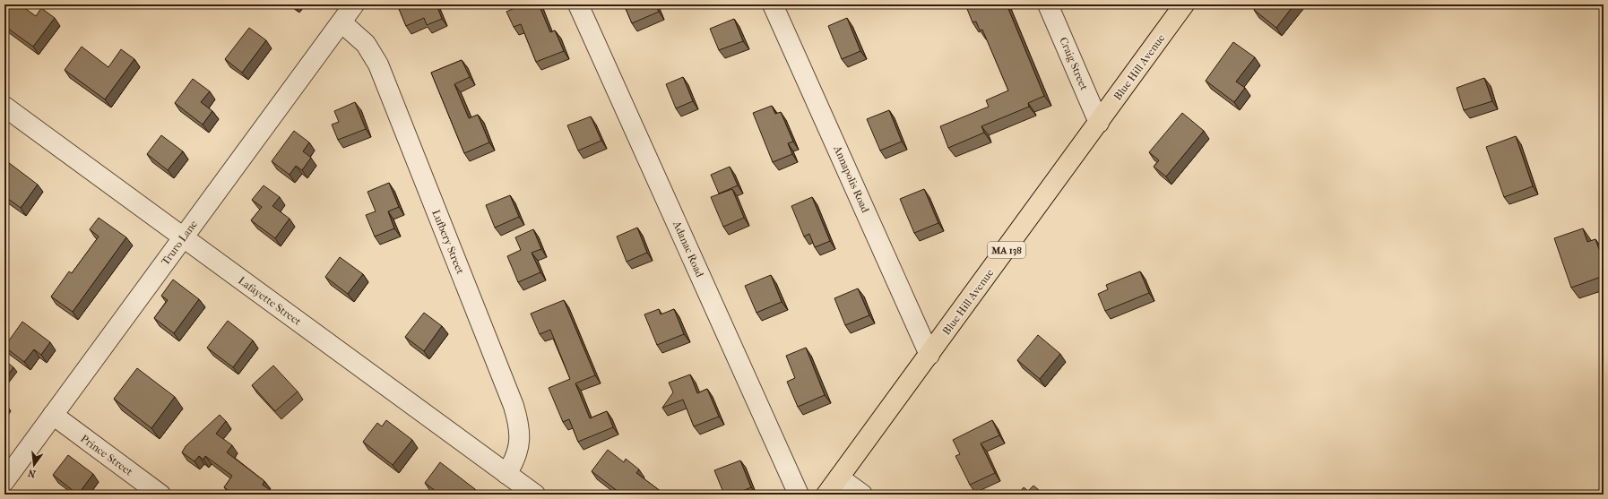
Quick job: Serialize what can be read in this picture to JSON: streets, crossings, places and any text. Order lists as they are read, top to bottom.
{
  "streets": {
    "highway": ["Blue Hill Avenue", "MA 138"],
    "street": [
      "Craig Street",
      "Annapolis Road",
      "Lufbery Street",
      "Truro Lane",
      "Adanac Road",
      "Lafayette Street",
      "Prince Street"
    ]
  },
  "crossings": [
    ["Craig Street", "Blue Hill Avenue"],
    ["Blue Hill Avenue", "Annapolis Road"],
    ["Lufbery Street", "Truro Lane"],
    ["Lufbery Street", "Lafayette Street"],
    ["Truro Lane", "Lafayette Street"],
    ["Truro Lane", "Prince Street"]
  ],
  "north": "bottom"
}
